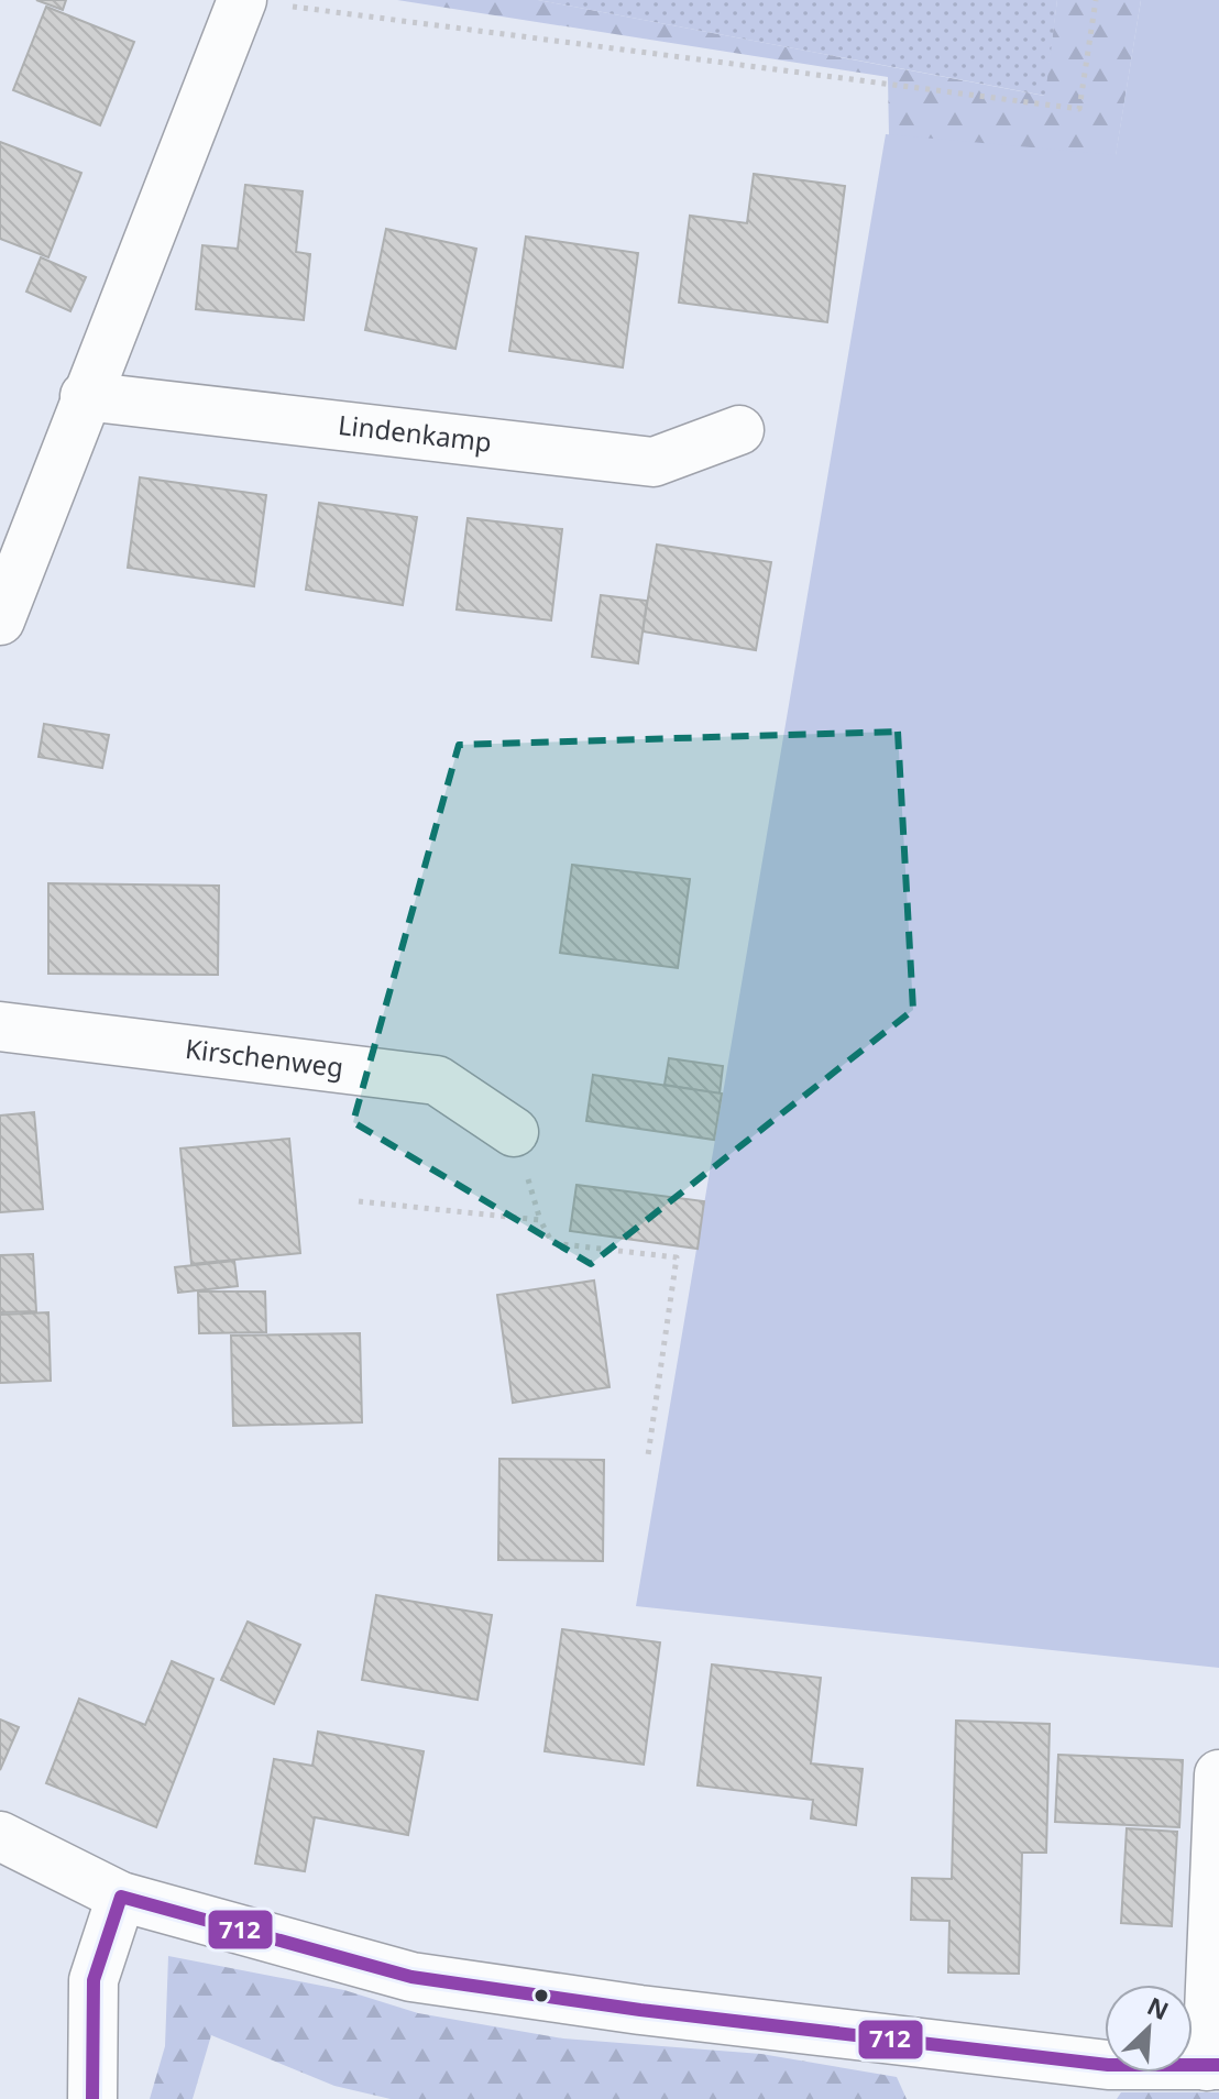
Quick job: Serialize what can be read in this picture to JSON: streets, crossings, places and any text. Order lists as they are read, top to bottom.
{
  "streets": {
    "street": ["Lindenkamp", "Kirschenweg"]
  },
  "lines": ["transit line 712"],
  "north": "top right"
}
